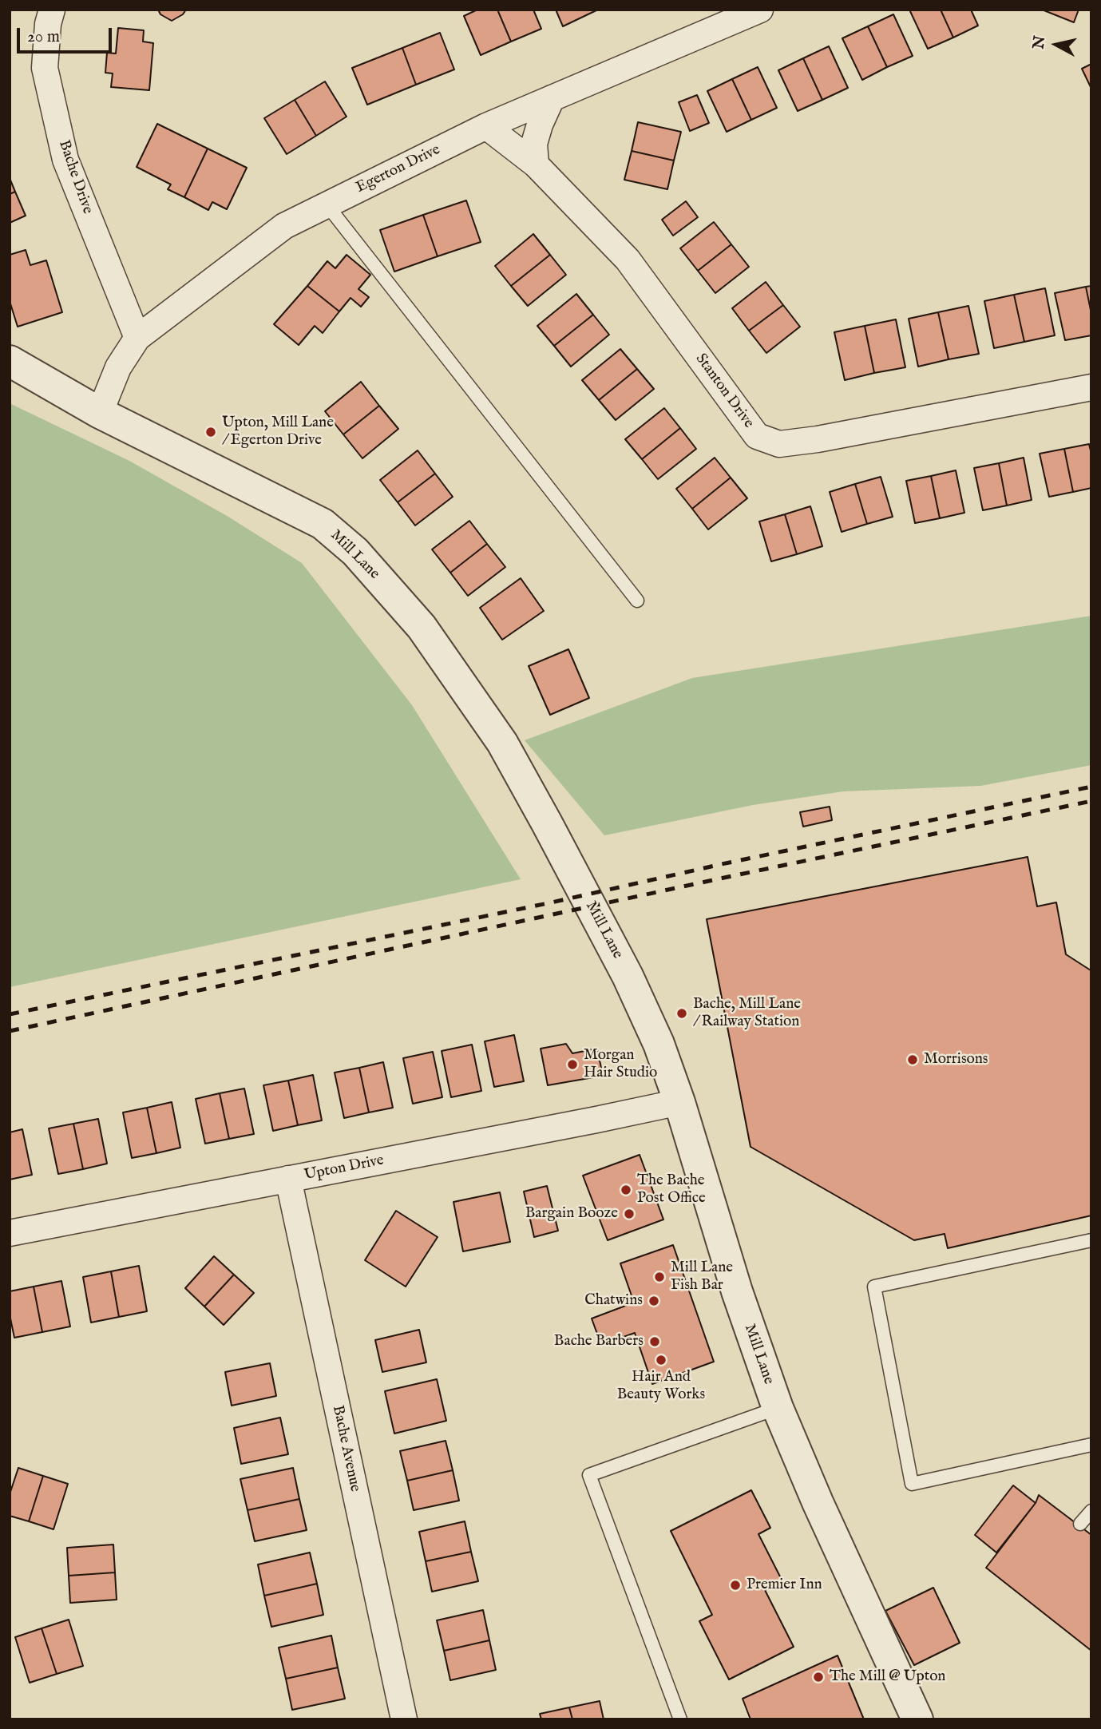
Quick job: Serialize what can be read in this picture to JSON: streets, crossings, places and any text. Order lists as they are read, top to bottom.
{
  "streets": {
    "street": [
      "Egerton Drive",
      "Bache Drive",
      "Stanton Drive",
      "Mill Lane",
      "Upton Drive",
      "Bache Avenue"
    ]
  },
  "crossings": [
    ["Egerton Drive", "Bache Drive"],
    ["Egerton Drive", "Stanton Drive"],
    ["Egerton Drive", "Mill Lane"],
    ["Mill Lane", "Upton Drive"],
    ["Upton Drive", "Bache Avenue"]
  ],
  "places": [
    "Upton, Mill Lane / Egerton Drive",
    "Bache, Mill Lane / Railway Station",
    "Morrisons",
    "Morgan Hair Studio",
    "The Bache Post Office",
    "Bargain Booze",
    "Mill Lane Fish Bar",
    "Chatwins",
    "Bache Barbers",
    "Hair And Beauty Works",
    "Premier Inn",
    "The Mill @ Upton"
  ],
  "scale_bar": "20 m",
  "north": "left"
}
